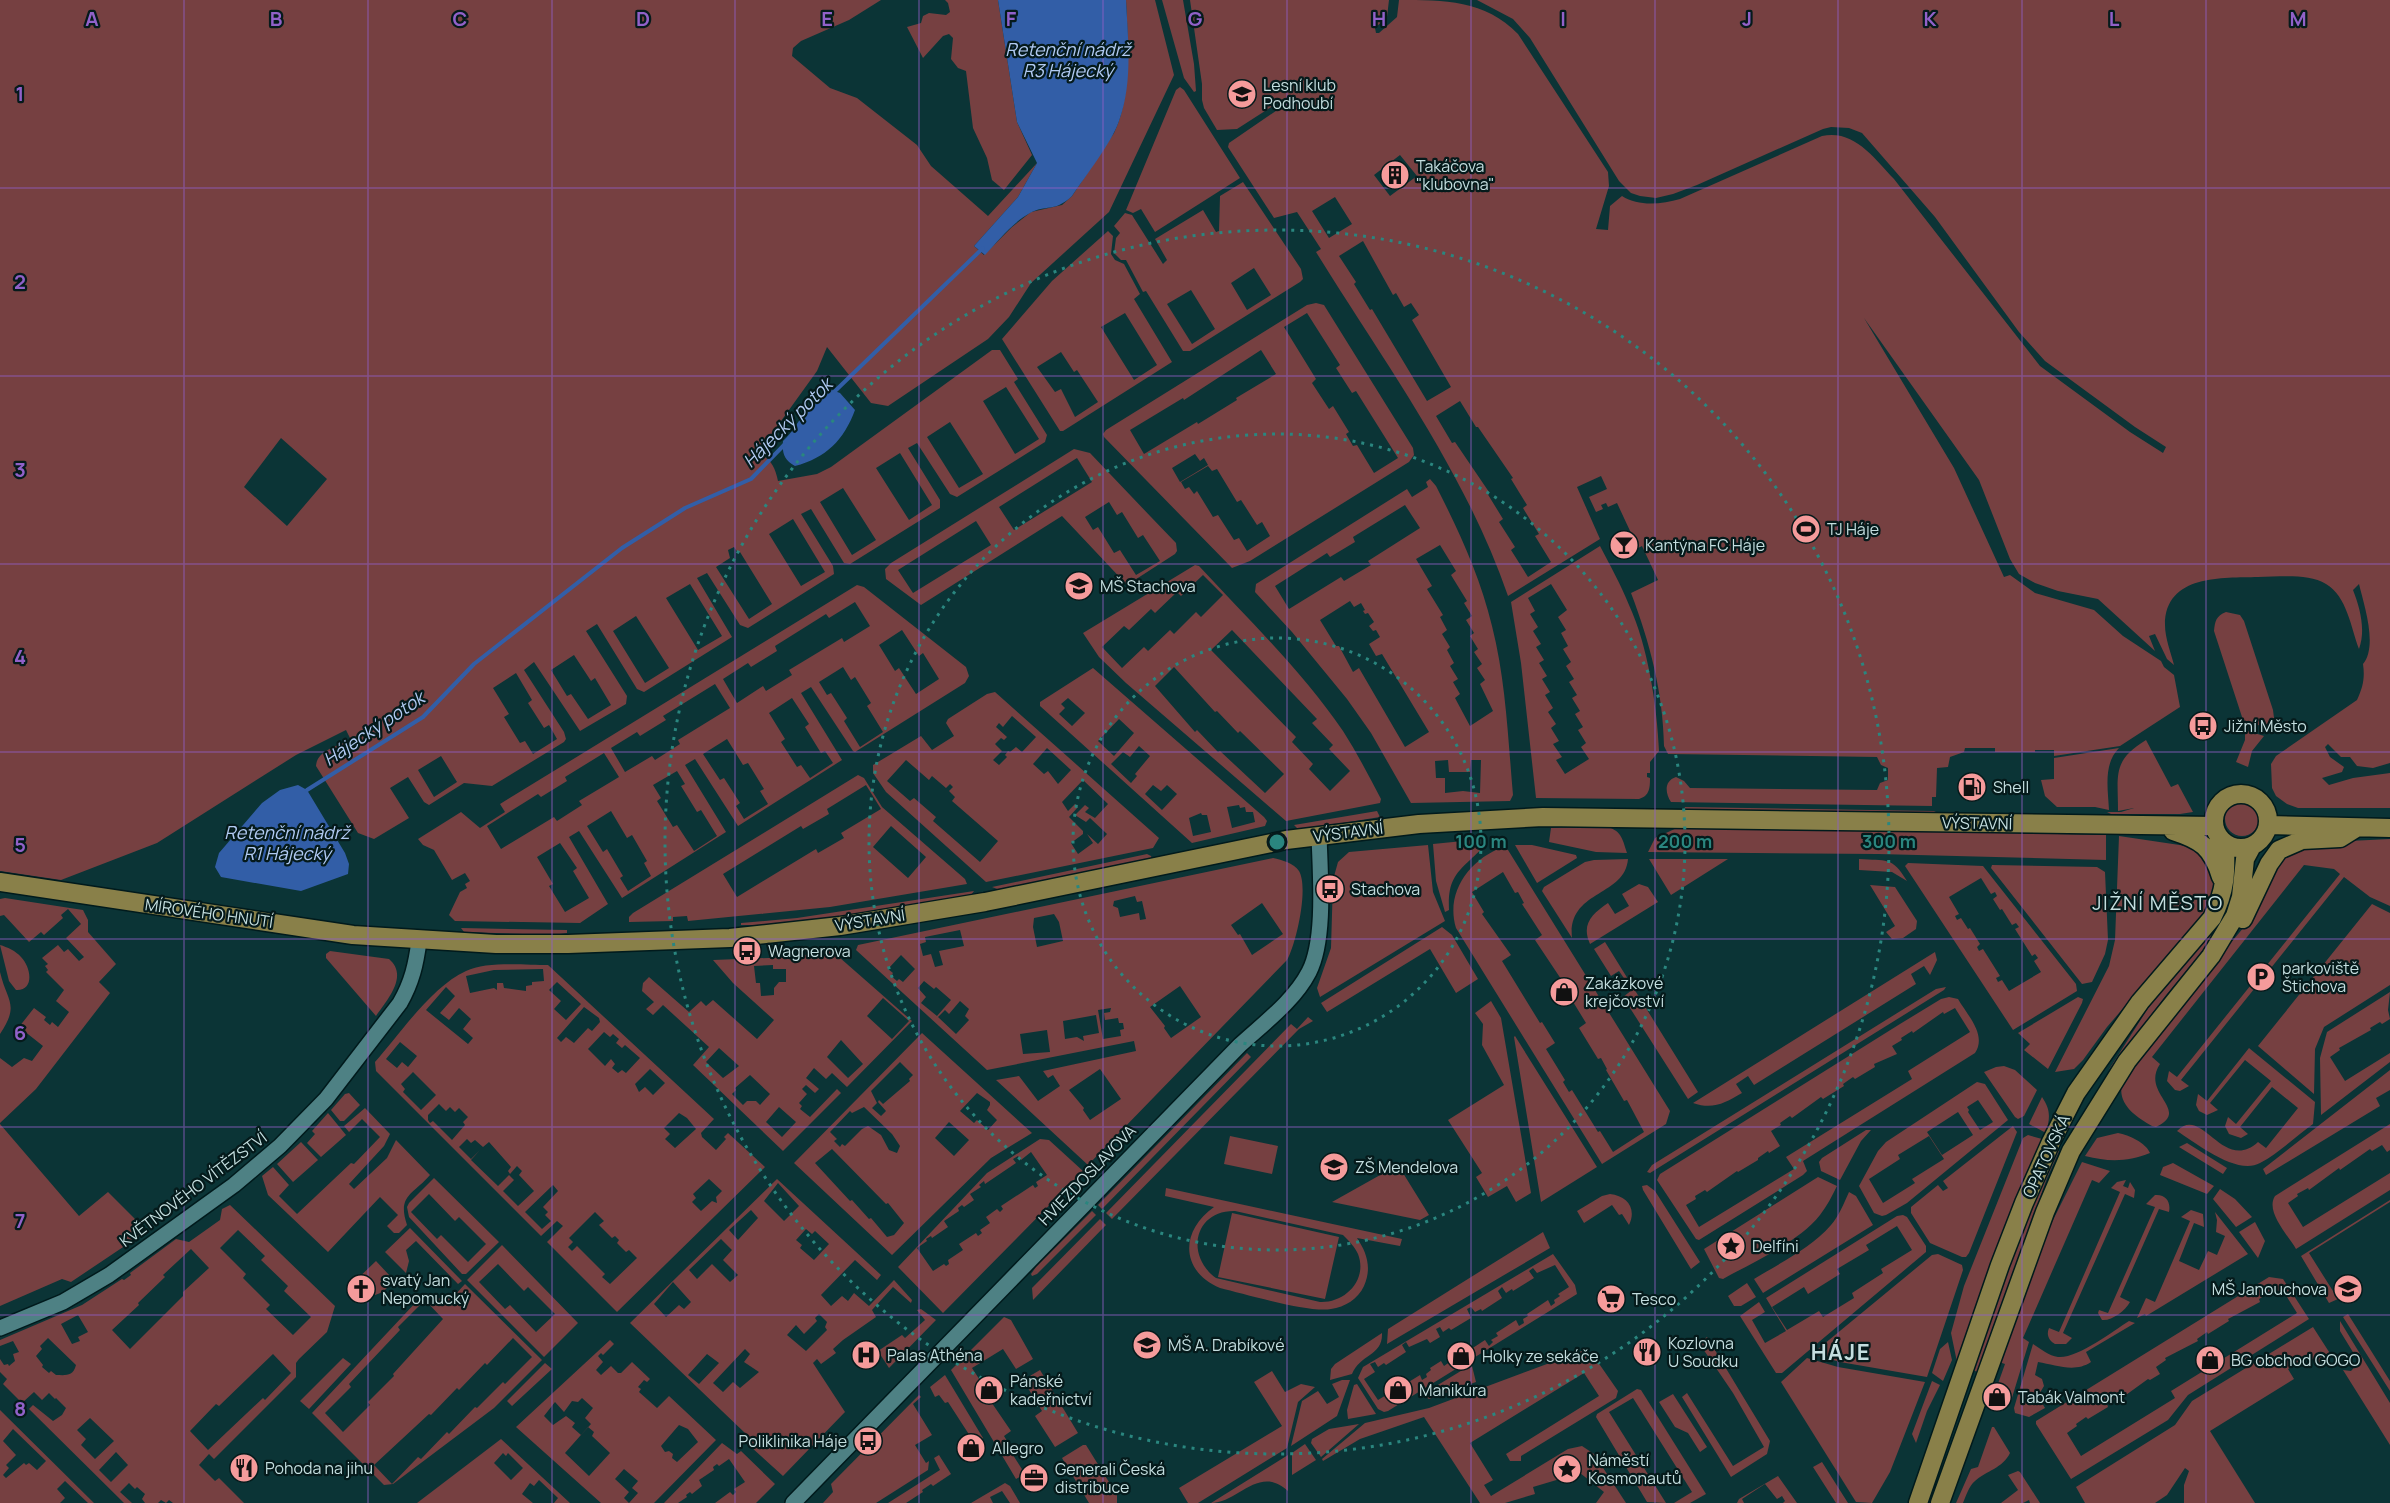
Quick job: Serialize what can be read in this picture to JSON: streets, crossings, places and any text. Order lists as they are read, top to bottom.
{
  "streets": {
    "main road": ["VÝSTAVNÍ", "MÍROVÉHO HNUTÍ", "OPATOVSKÁ"],
    "street": ["HVIEZDOSLAVOVA", "KVĚTNOVÉHO VÍTĚZSTVÍ"]
  },
  "crossings": [
    ["VÝSTAVNÍ", "MÍROVÉHO HNUTÍ"],
    ["VÝSTAVNÍ", "OPATOVSKÁ"],
    ["VÝSTAVNÍ", "HVIEZDOSLAVOVA"],
    ["VÝSTAVNÍ", "KVĚTNOVÉHO VÍTĚZSTVÍ"],
    ["MÍROVÉHO HNUTÍ", "KVĚTNOVÉHO VÍTĚZSTVÍ"]
  ],
  "districts": ["JIŽNÍ MĚSTO", "HÁJE"],
  "water": ["Retenční nádrž R3 Hájecký", "Hájecký potok", "Retenční nádrž R1 Hájecký"],
  "places": {
    "school or university": [
      "Lesní klub Podhoubí",
      "MŠ Stachova",
      "ZŠ Mendelova",
      "MŠ Janouchova",
      "MŠ A. Drabíkové"
    ],
    "building": ["Takáčova \"klubovna\""],
    "sports": ["TJ Háje"],
    "bar": ["Kantýna FC Háje"],
    "bus stop": [
      "Jižní Město",
      "Stachova",
      "Wagnerova",
      "Poliklinika Háje"
    ],
    "fuel station": ["Shell"],
    "parking": ["parkoviště Štichova"],
    "shop": [
      "Zakázkové krejčovství",
      "Holky ze sekáče",
      "BG obchod GOGO",
      "Pánské kadeřnictví",
      "Manikúra",
      "Tabák Valmont",
      "Allegro"
    ],
    "place": ["Delfíni", "Náměstí Kosmonautů"],
    "church": ["svatý Jan Nepomucký"],
    "supermarket": ["Tesco"],
    "restaurant": ["Kozlovna U Soudku", "Pohoda na jihu"],
    "hospital": ["Palas Athéna"],
    "office": ["Generali Česká distribuce"]
  },
  "grid": {
    "columns": [
      "A",
      "B",
      "C",
      "D",
      "E",
      "F",
      "G",
      "H",
      "I",
      "J",
      "K",
      "L",
      "M"
    ],
    "rows": [
      "1",
      "2",
      "3",
      "4",
      "5",
      "6",
      "7",
      "8"
    ]
  },
  "rings": ["100 m", "200 m", "300 m"]
}
